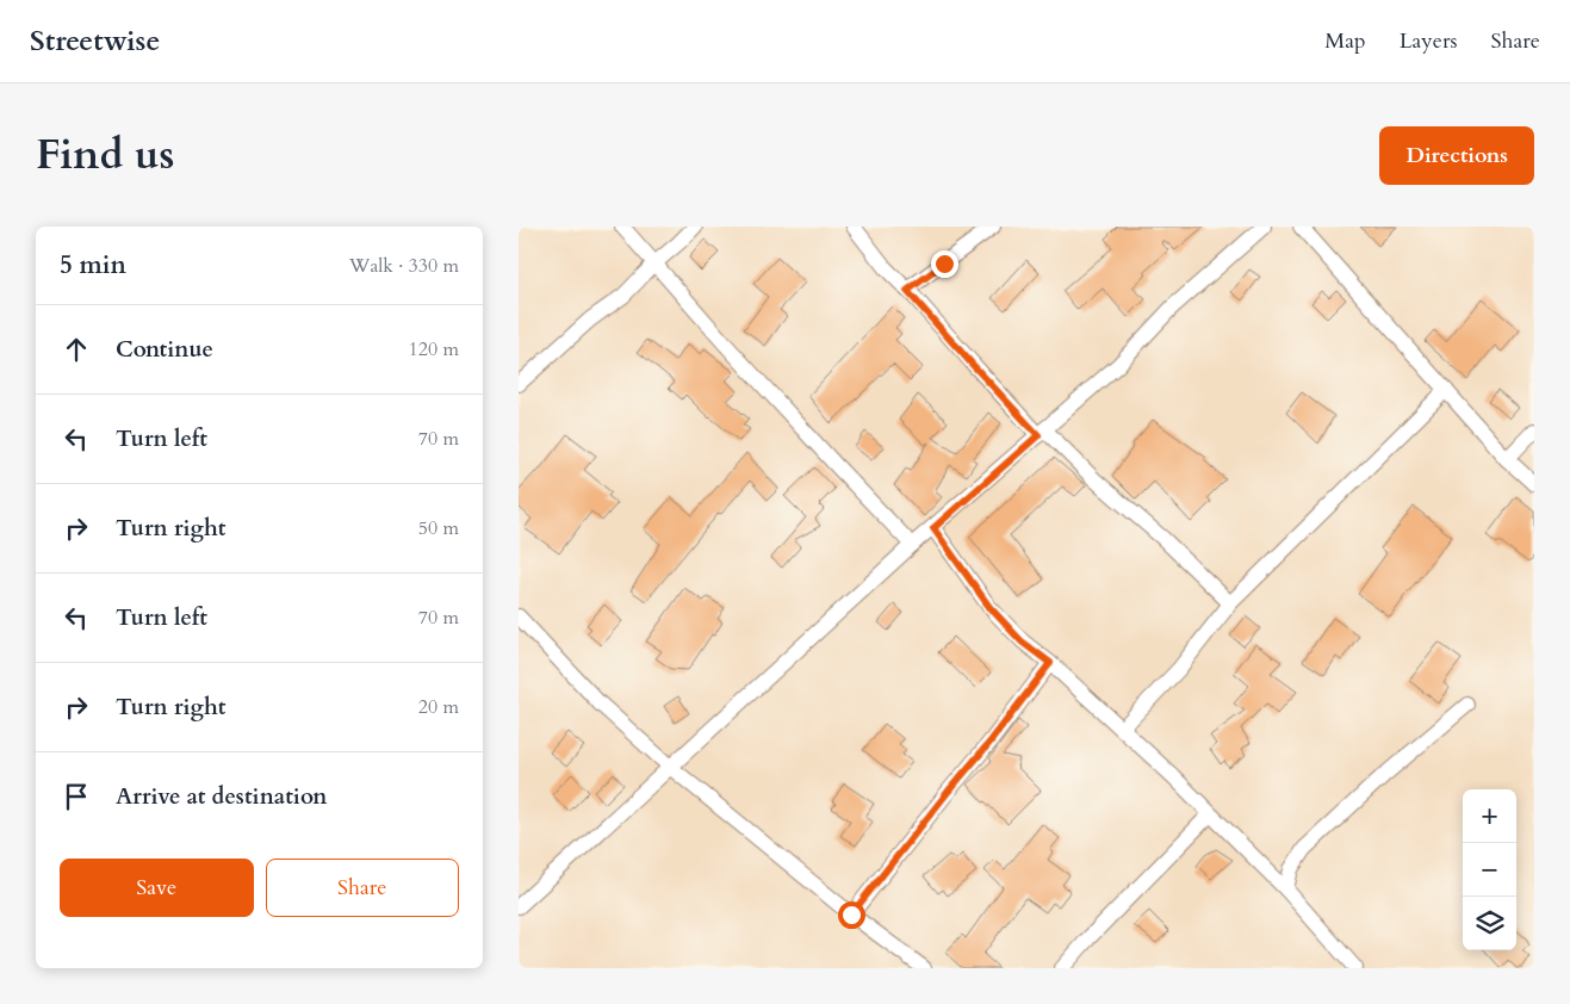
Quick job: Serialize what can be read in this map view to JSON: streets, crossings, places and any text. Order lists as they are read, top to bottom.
{
  "page": {
    "header": "Streetwise",
    "nav": ["Map", "Layers", "Share"],
    "title": "Find us",
    "buttons": [
      "Directions",
      ["Save", "Share"]
    ],
    "heading": ["5 min", "Walk · 330 m"],
    "list": [
      ["Continue", "120 m"],
      ["Turn left", "70 m"],
      ["Turn right", "50 m"],
      ["Turn left", "70 m"],
      ["Turn right", "20 m"],
      "Arrive at destination"
    ],
    "map_buttons": ["+", "−"]
  }
}
